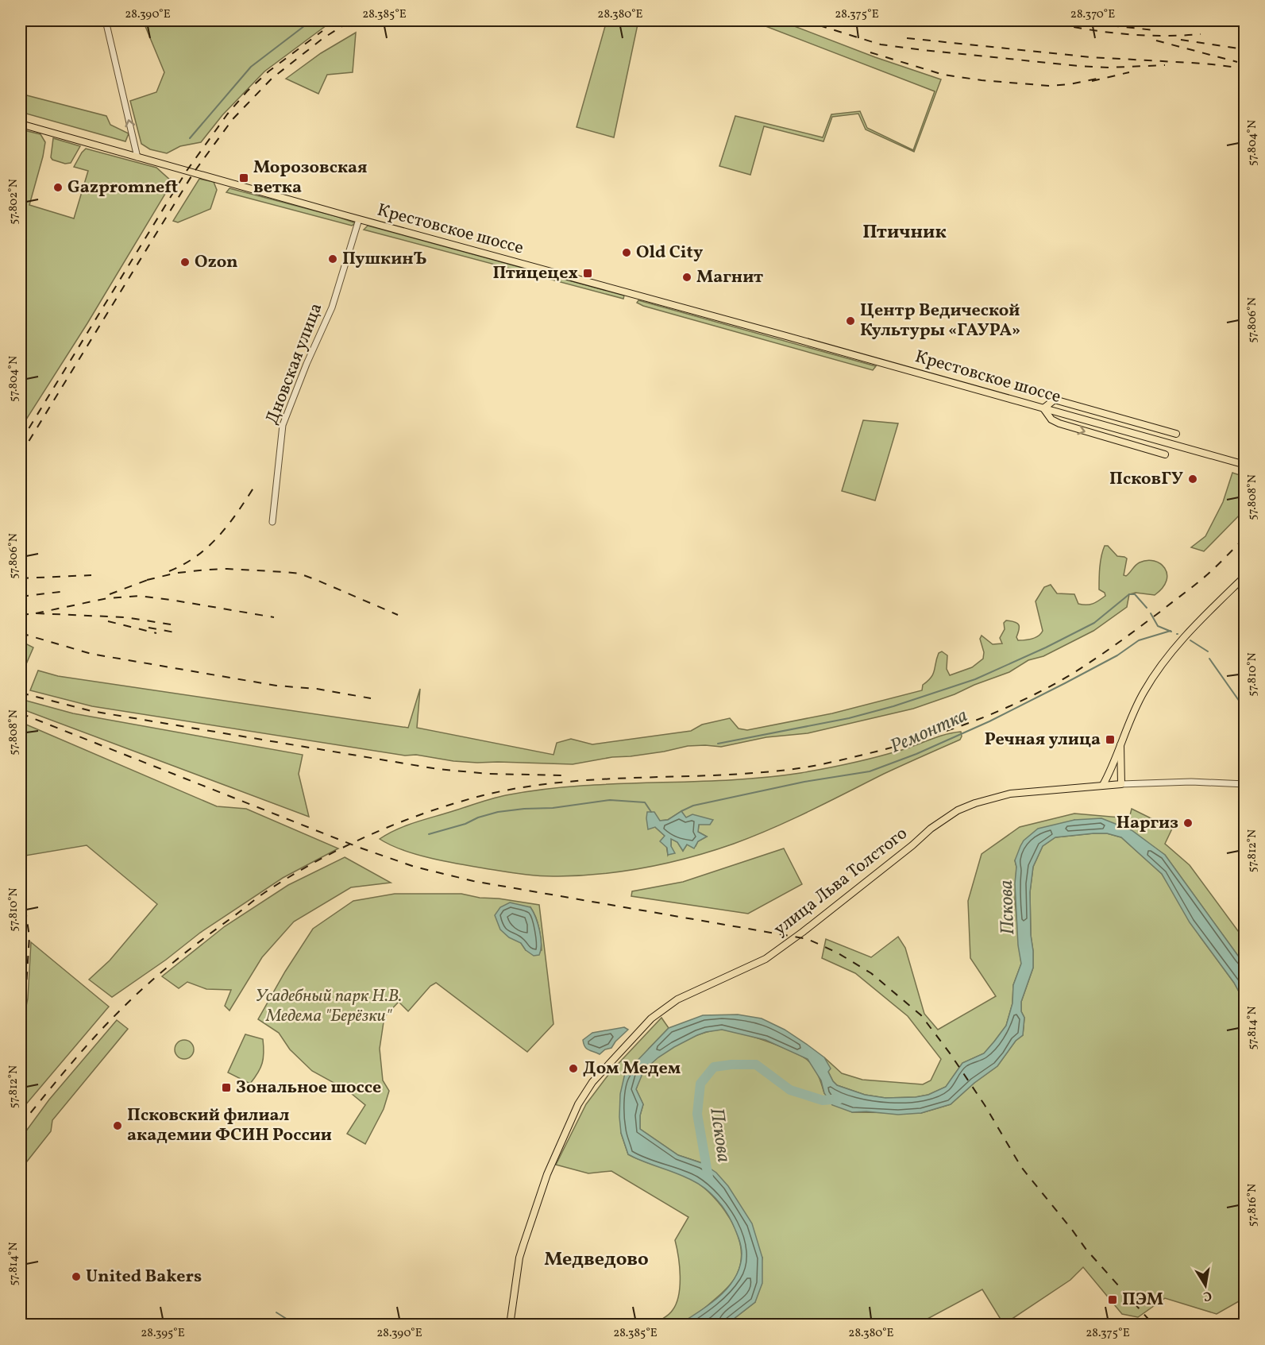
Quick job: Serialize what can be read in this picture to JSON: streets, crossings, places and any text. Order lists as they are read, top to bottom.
{
  "streets": {
    "main road": ["Крестовское шоссе", "улица Льва Толстого"],
    "street": ["Дновская улица"]
  },
  "crossings": [
    ["Крестовское шоссе", "Дновская улица"]
  ],
  "districts": ["Птичник", "Медведово"],
  "water": ["Ремонтка", "Пскова"],
  "parks": ["Усадебный парк Н.В. Медема \"Берёзки\""],
  "places": {
    "transit": [
      "Морозовская ветка",
      "Птицецех",
      "Речная улица",
      "Зональное шоссе",
      "ПЭМ"
    ],
    "other": [
      "Gazpromneft",
      "Old City",
      "ПушкинЪ",
      "Ozon",
      "Магнит",
      "Центр Ведической Культуры «ГАУРА»",
      "ПсковГУ",
      "Наргиз",
      "Дом Медем",
      "Псковский филиал академии ФСИН России",
      "United Bakers"
    ]
  },
  "north": "bottom",
  "coordinates": [
    "28.390°E",
    "28.385°E",
    "28.380°E",
    "28.375°E",
    "28.370°E",
    "57.804°N",
    "57.802°N",
    "57.806°N",
    "57.808°N",
    "57.810°N",
    "57.812°N",
    "57.814°N",
    "57.816°N",
    "28.395°E"
  ]
}
